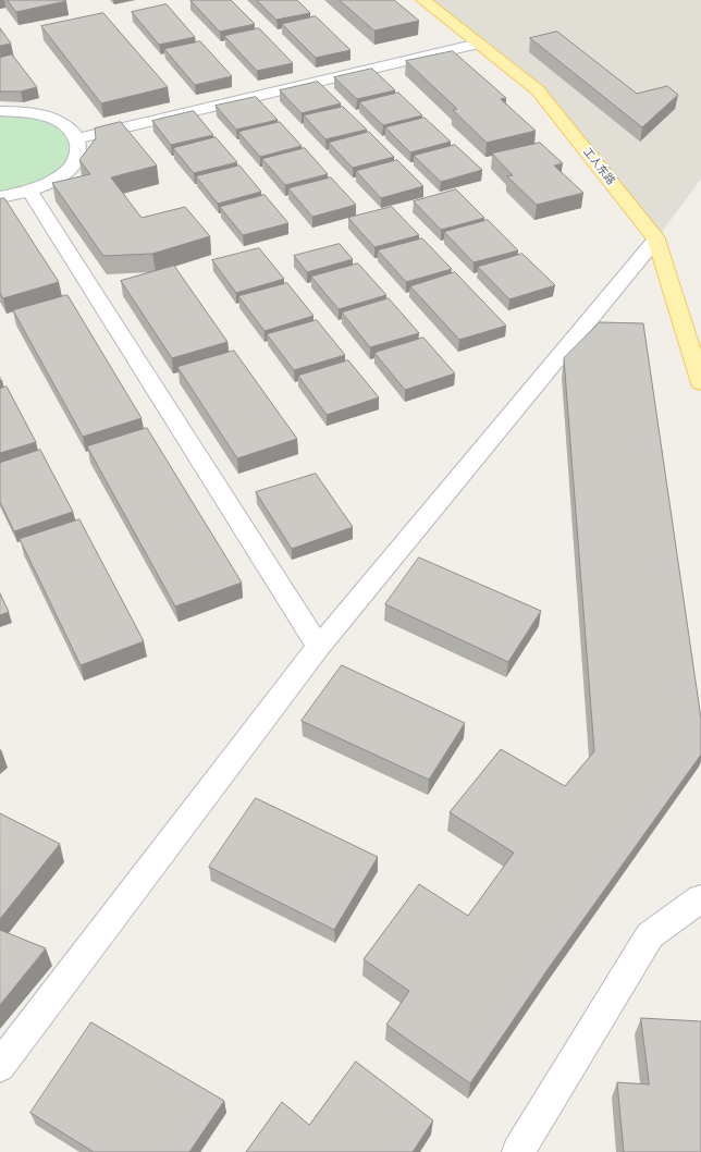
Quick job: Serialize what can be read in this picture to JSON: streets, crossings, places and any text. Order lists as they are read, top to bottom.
{
  "streets": {
    "main road": ["工人东路"]
  }
}
